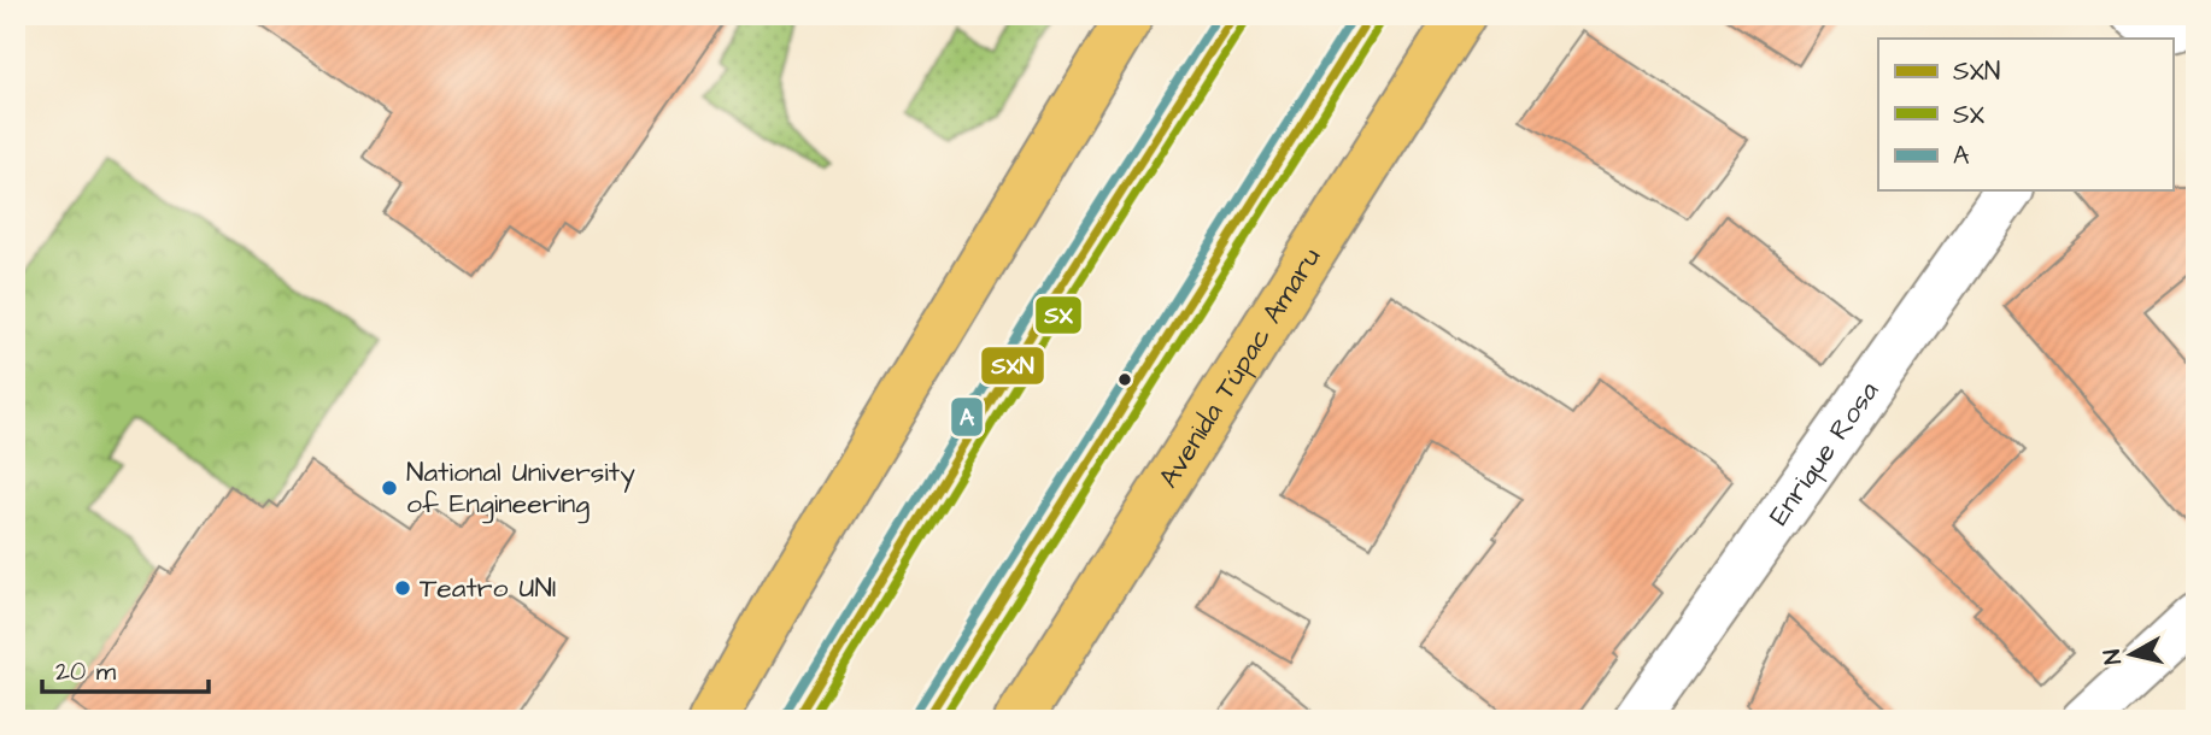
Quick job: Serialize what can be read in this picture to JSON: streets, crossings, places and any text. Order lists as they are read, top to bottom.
{
  "streets": {
    "main road": ["Avenida Túpac Amaru"],
    "street": ["Enrique Rosa"]
  },
  "places": ["National University of Engineering", "Teatro UNI"],
  "lines": ["transit line SXN", "transit line A", "transit line SX"],
  "legend": ["SXN", "SX", "A"],
  "scale_bar": "20 m",
  "north": "left"
}
